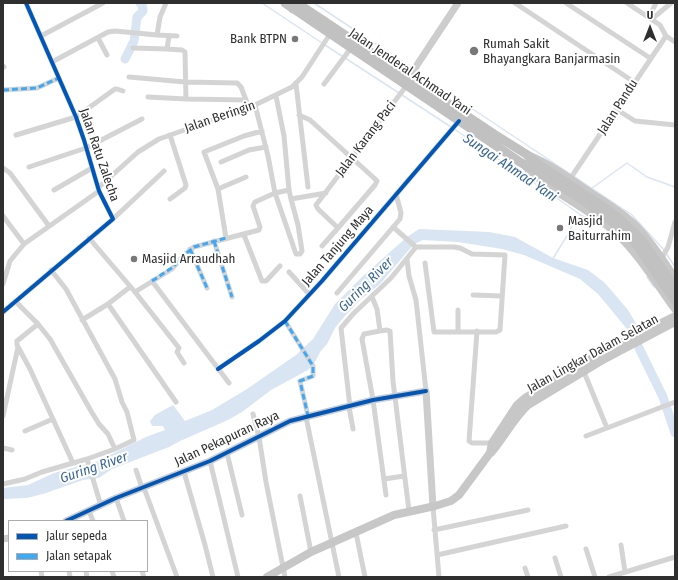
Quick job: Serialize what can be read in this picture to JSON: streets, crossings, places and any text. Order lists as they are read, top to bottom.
{
  "streets": {
    "highway": ["Jalan Jenderal Achmad Yani"],
    "main road": ["Jalan Lingkar Dalam Selatan"],
    "street": [
      "Jalan Pandu",
      "Jalan Beringin",
      "Jalan Karang Paci",
      "Jalan Ratu Zalecha",
      "Jalan Tanjung Maya",
      "Jalan Pekapuran Raya"
    ]
  },
  "crossings": [
    ["Jalan Jenderal Achmad Yani", "Jalan Pandu"],
    ["Jalan Jenderal Achmad Yani", "Jalan Beringin"],
    ["Jalan Jenderal Achmad Yani", "Jalan Karang Paci"],
    ["Jalan Jenderal Achmad Yani", "Jalan Tanjung Maya"],
    ["Jalan Beringin", "Jalan Ratu Zalecha"]
  ],
  "water": ["Sungai Ahmad Yani", "Guring River"],
  "places": [
    "Bank BTPN",
    "Rumah Sakit Bhayangkara Banjarmasin",
    "Masjid Baiturrahim",
    "Masjid Arraudhah"
  ],
  "legend": ["Jalur sepeda", "Jalan setapak"],
  "north": "top"
}
